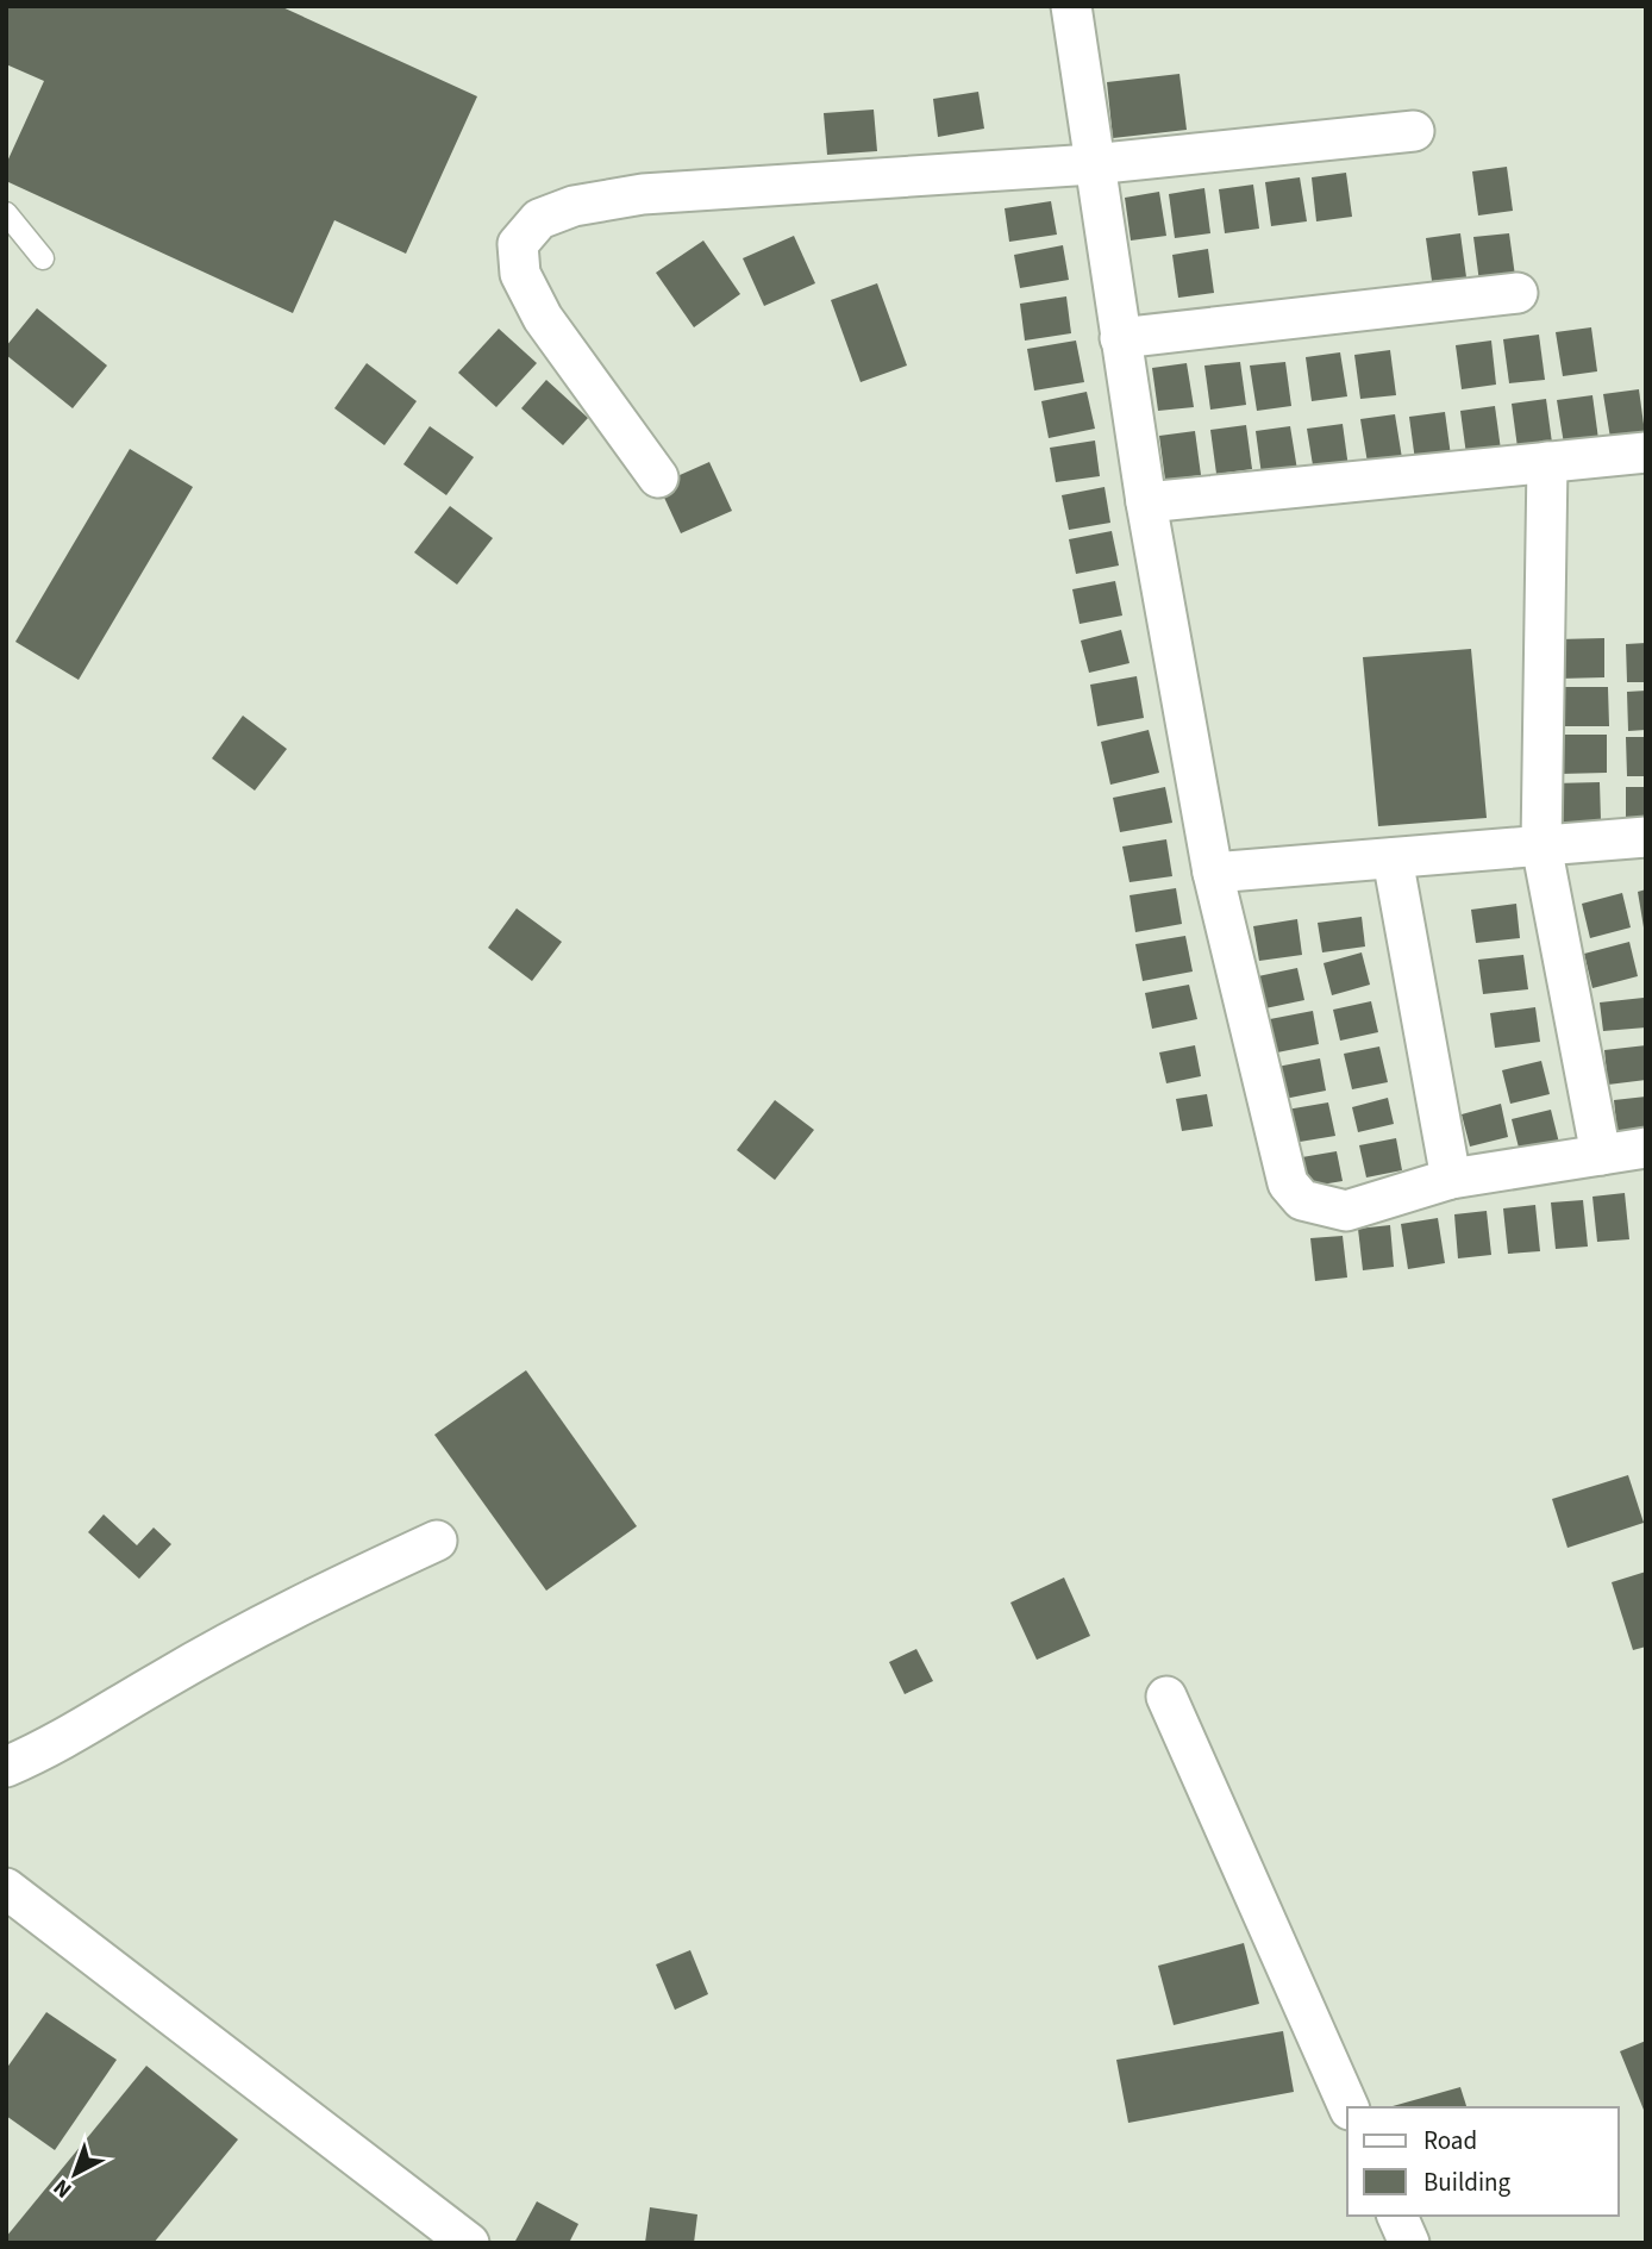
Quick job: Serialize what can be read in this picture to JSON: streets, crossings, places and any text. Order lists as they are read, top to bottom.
{
  "legend": ["Road", "Building"],
  "north": "bottom left"
}
